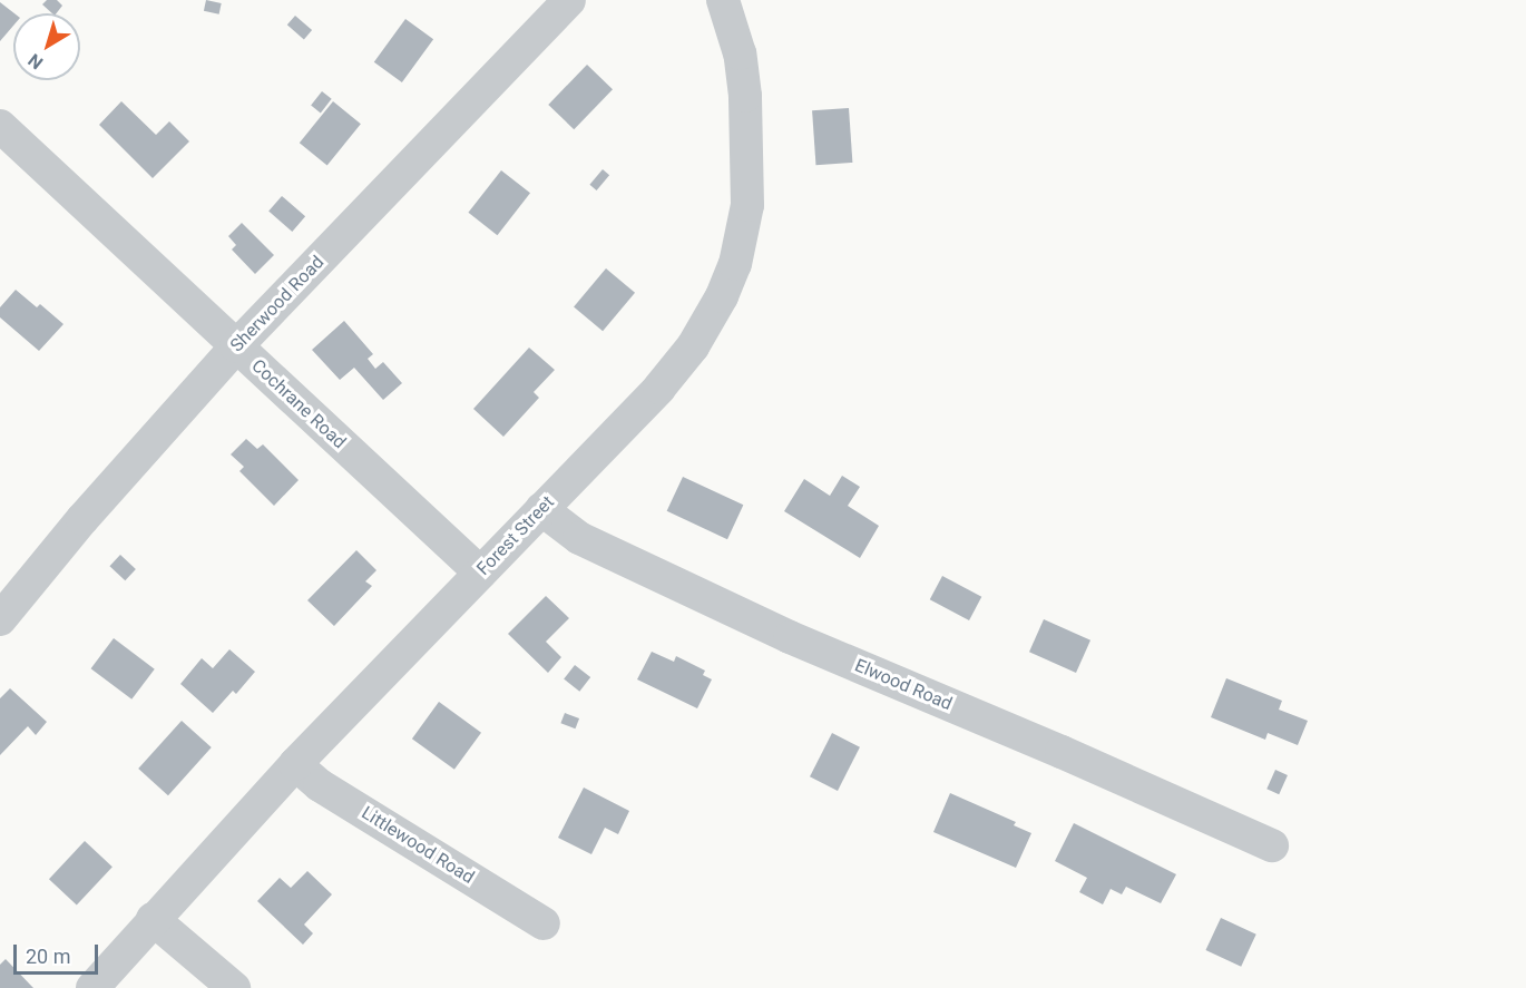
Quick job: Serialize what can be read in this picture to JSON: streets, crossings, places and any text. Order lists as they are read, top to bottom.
{
  "streets": {
    "street": [
      "Sherwood Road",
      "Cochrane Road",
      "Forest Street",
      "Elwood Road",
      "Littlewood Road"
    ]
  },
  "crossings": [
    ["Sherwood Road", "Cochrane Road"],
    ["Cochrane Road", "Forest Street"],
    ["Forest Street", "Elwood Road"],
    ["Forest Street", "Littlewood Road"]
  ],
  "scale_bar": "20 m",
  "north": "bottom left"
}
